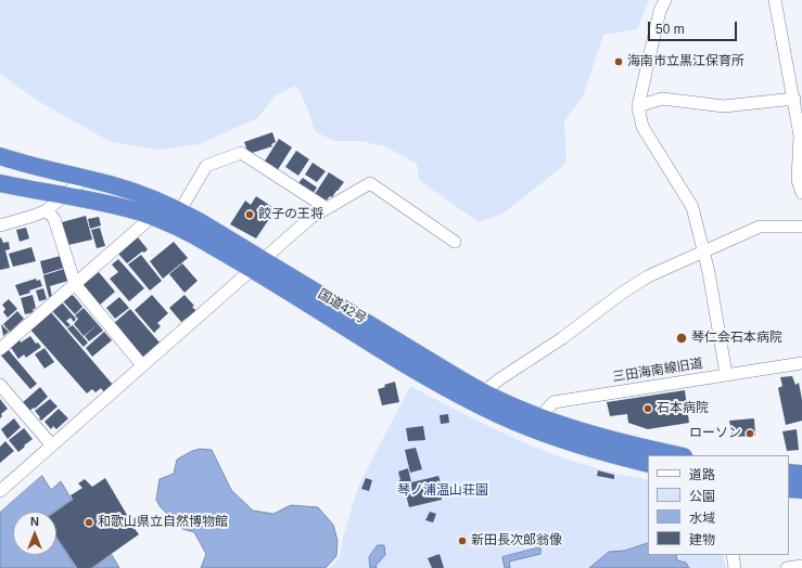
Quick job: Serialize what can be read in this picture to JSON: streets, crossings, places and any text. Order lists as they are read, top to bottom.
{
  "streets": {
    "highway": ["国道42号"],
    "street": ["三田海南線旧道"]
  },
  "crossings": [
    ["国道42号", "三田海南線旧道"]
  ],
  "parks": ["琴ノ浦温山荘園"],
  "places": [
    "海南市立黒江保育所",
    "餃子の王将",
    "琴仁会石本病院",
    "石本病院",
    "ローソン",
    "和歌山県立自然博物館",
    "新田長次郎翁像"
  ],
  "legend": [
    "道路",
    "公園",
    "水域",
    "建物"
  ],
  "scale_bar": "50 m",
  "north": "top"
}
